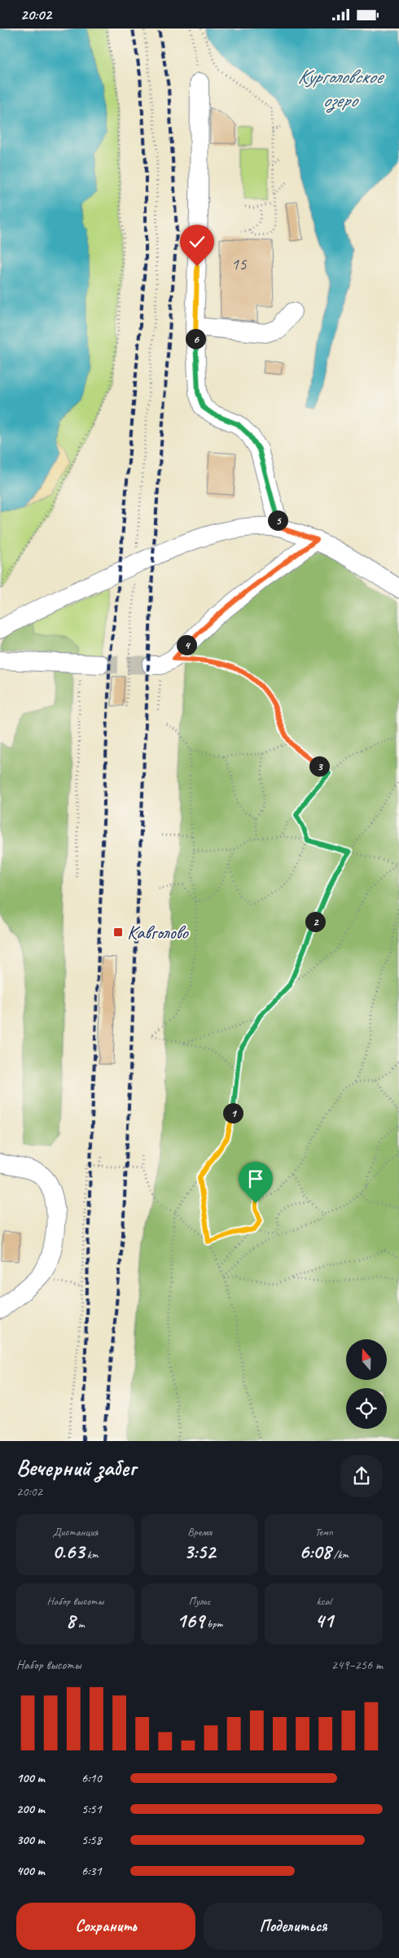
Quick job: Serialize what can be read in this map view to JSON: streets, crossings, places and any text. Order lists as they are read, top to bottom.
{
  "water": ["Курголовское озеро"],
  "places": {
    "transit": ["Кавголово"]
  },
  "house_numbers": ["15"],
  "north": "top",
  "page": {
    "status": "20:02",
    "pins": [
      "6",
      "5",
      "4",
      "3",
      "2",
      "1"
    ],
    "heading": ["Вечерний забег", "20:02"],
    "stats": [
      ["Дистанция", "0.63 km"],
      ["Время", "3:52"],
      ["Темп", "6:08 /km"],
      ["Набор высоты", "8 m"],
      ["Пульс", "169 bpm"],
      ["kcal", "41"]
    ],
    "chart": ["Набор высоты", "249–256 m"],
    "list": [
      {
        "name": "100 m",
        "note": "6:10"
      },
      {
        "name": "200 m",
        "note": "5:51"
      },
      {
        "name": "300 m",
        "note": "5:58"
      },
      {
        "name": "400 m",
        "note": "6:31"
      }
    ],
    "buttons": ["Сохранить", "Поделиться"]
  }
}
